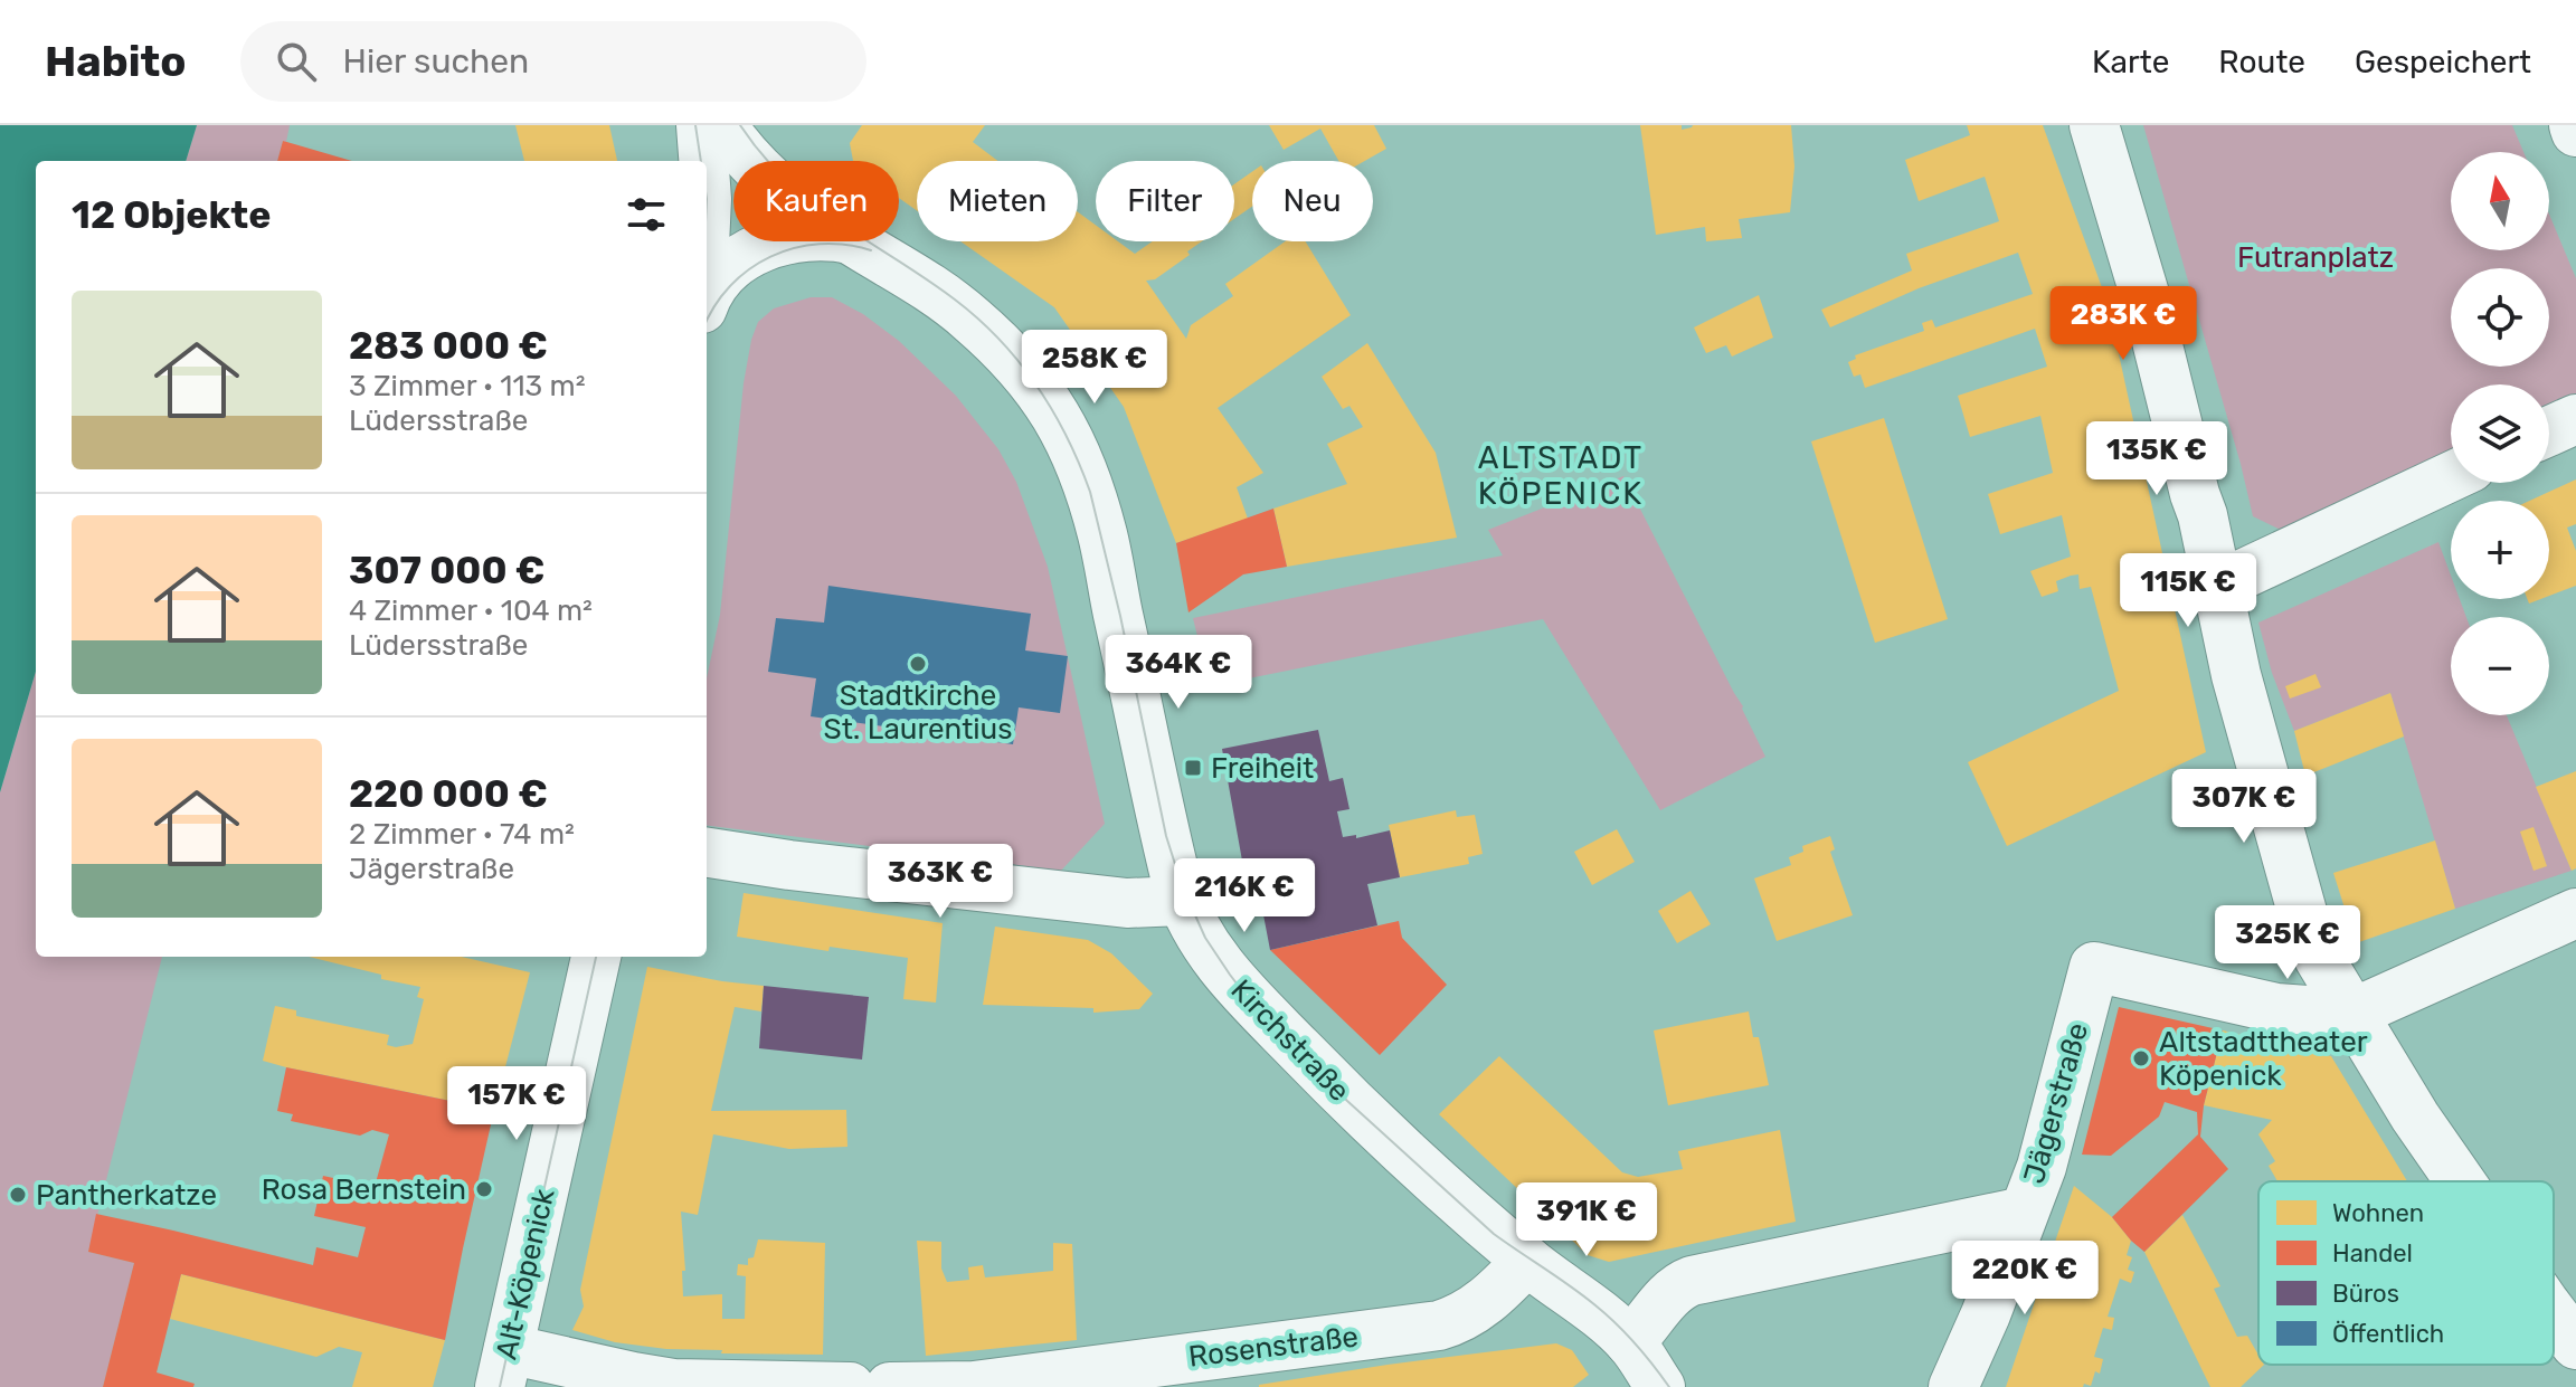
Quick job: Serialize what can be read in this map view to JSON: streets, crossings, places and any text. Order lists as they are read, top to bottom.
{
  "streets": {
    "street": [
      "Kirchstraße",
      "Jägerstraße",
      "Alt-Köpenick",
      "Rosenstraße"
    ]
  },
  "crossings": [
    ["Kirchstraße", "Rosenstraße"]
  ],
  "districts": ["ALTSTADT KÖPENICK"],
  "parks": ["Futranplatz"],
  "places": {
    "other": [
      "Stadtkirche St. Laurentius",
      "Altstadttheater Köpenick",
      "Rosa Bernstein",
      "Pantherkatze"
    ],
    "transit": ["Freiheit"]
  },
  "legend": [
    "Wohnen",
    "Handel",
    "Büros",
    "Öffentlich"
  ],
  "north": "top",
  "page": {
    "header": "Habito",
    "search": "Hier suchen",
    "nav": ["Karte", "Route", "Gespeichert"],
    "map_buttons": ["+", "−"],
    "chip": [
      "Kaufen",
      "Mieten",
      "Filter",
      "Neu"
    ],
    "heading": "12 Objekte",
    "list": [
      {
        "name": "283 000 €",
        "note": "3 Zimmer · 113 m² · Lüdersstraße"
      },
      {
        "name": "307 000 €",
        "note": "4 Zimmer · 104 m² · Lüdersstraße"
      },
      {
        "name": "220 000 €",
        "note": "2 Zimmer · 74 m² · Jägerstraße"
      }
    ],
    "price": [
      "283K €",
      "258K €",
      "135K €",
      "115K €",
      "364K €",
      "307K €",
      "363K €",
      "216K €",
      "325K €",
      "157K €",
      "391K €",
      "220K €"
    ]
  }
}
